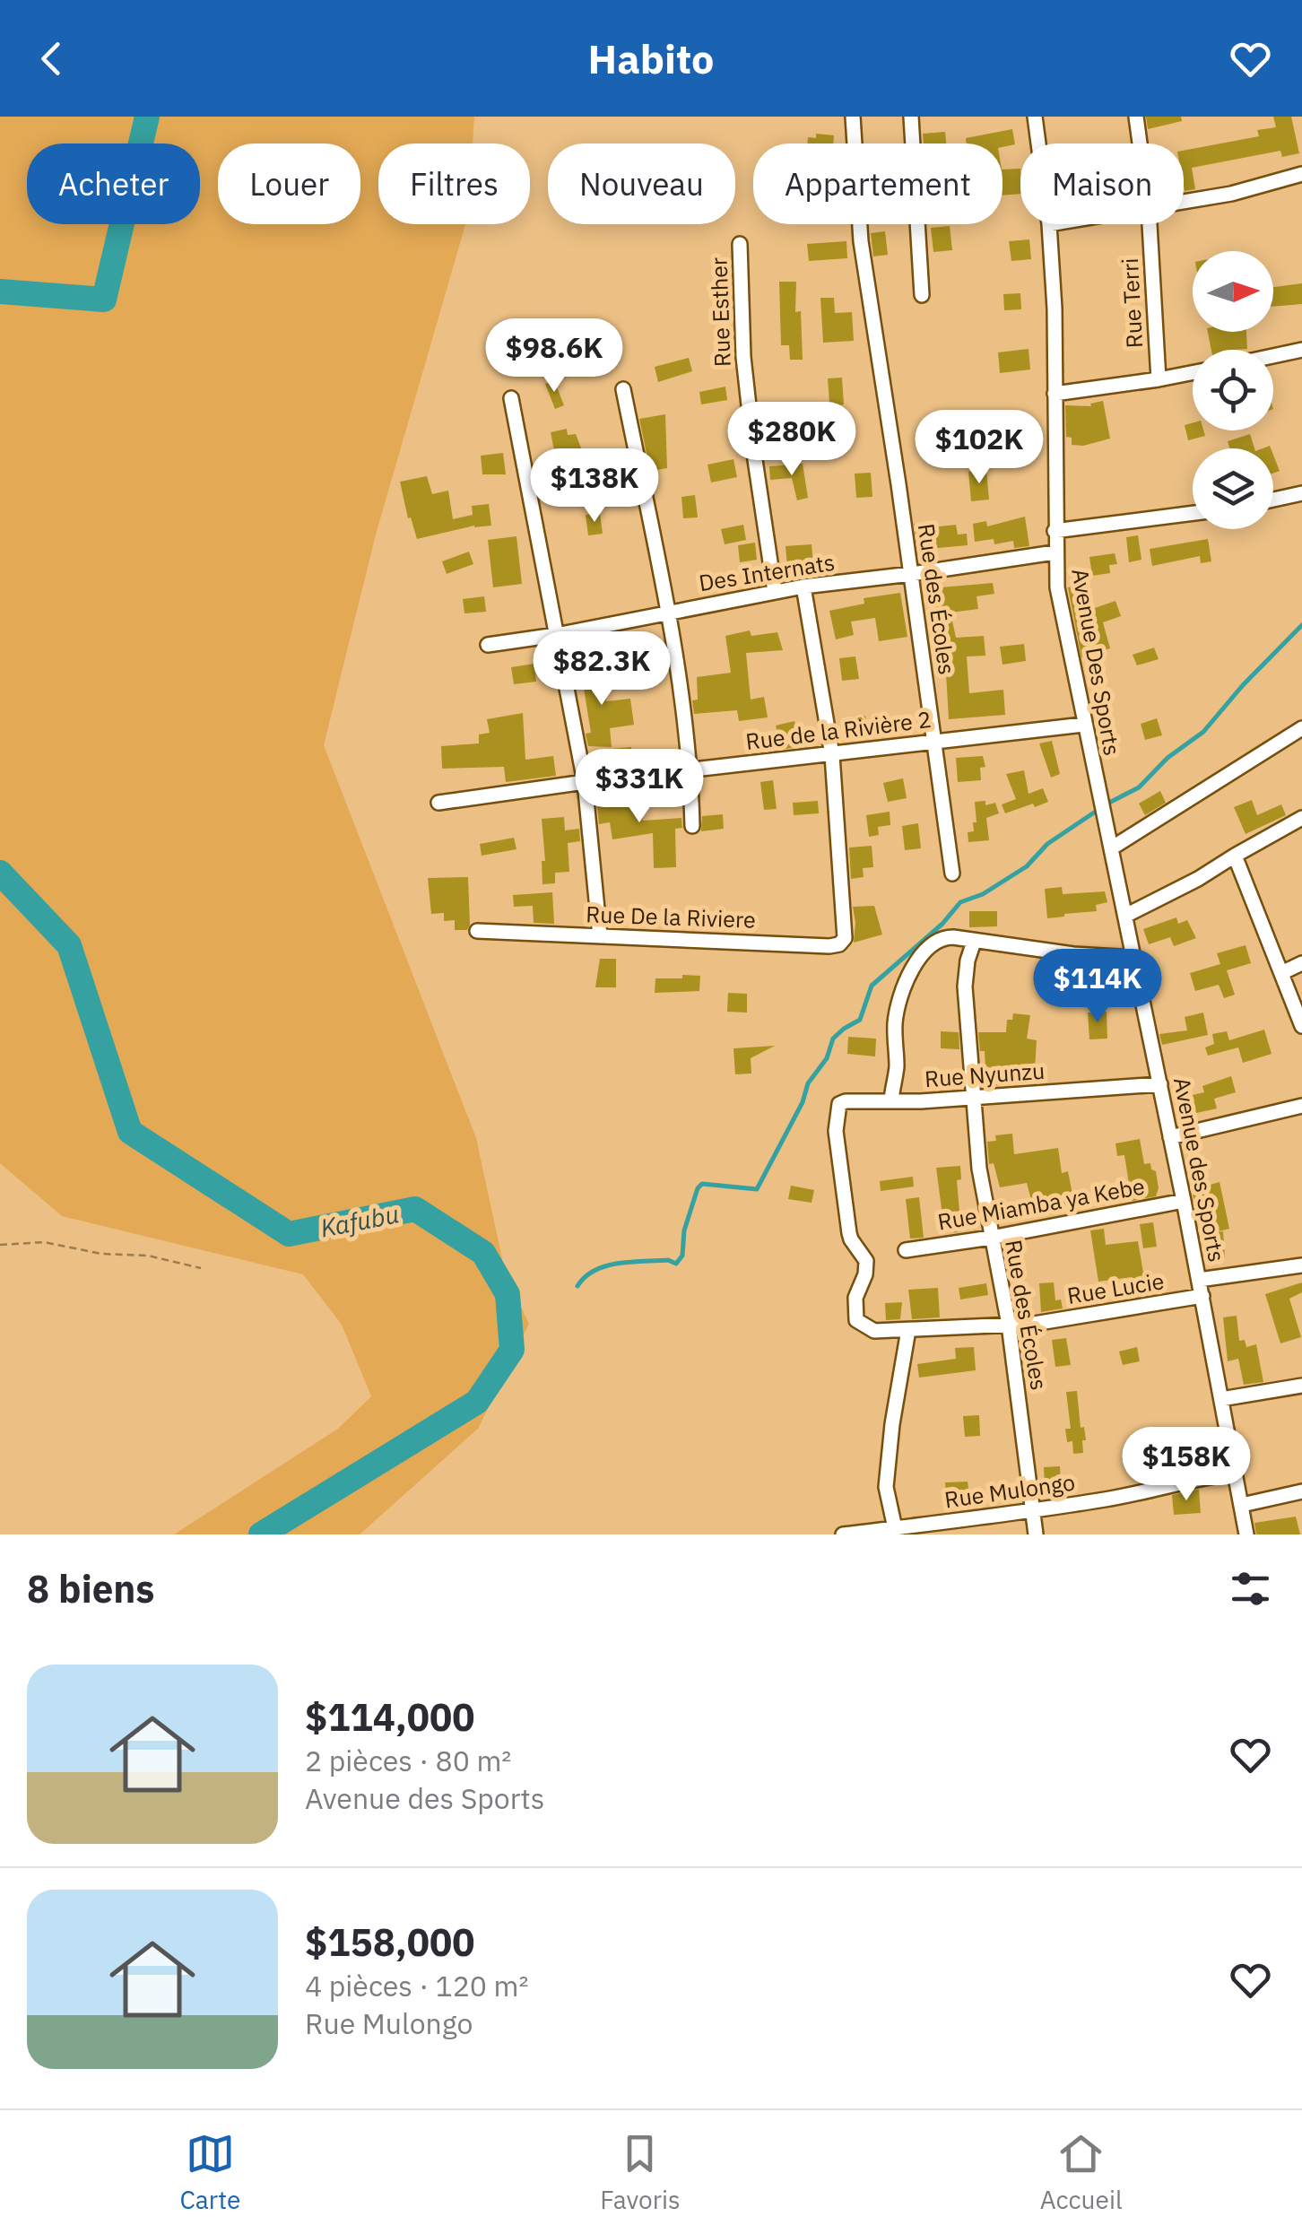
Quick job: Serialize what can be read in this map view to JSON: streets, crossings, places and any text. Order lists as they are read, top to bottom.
{
  "streets": {
    "street": [
      "Rue Terri",
      "Rue Esther",
      "Des Internats",
      "Rue des Écoles",
      "Avenue Des Sports",
      "Rue de la Rivière 2",
      "Rue De la Riviere",
      "Rue Nyunzu",
      "Avenue des Sports",
      "Rue Miamba ya Kebe",
      "Rue Lucie",
      "Rue Mulongo"
    ]
  },
  "crossings": [
    ["Rue Esther", "Des Internats"],
    ["Des Internats", "Rue des Écoles"],
    ["Des Internats", "Avenue Des Sports"],
    ["Rue des Écoles", "Rue de la Rivière 2"],
    ["Rue des Écoles", "Rue Nyunzu"],
    ["Rue des Écoles", "Rue Miamba ya Kebe"],
    ["Rue des Écoles", "Rue Lucie"],
    ["Rue des Écoles", "Rue Mulongo"],
    ["Avenue Des Sports", "Rue de la Rivière 2"],
    ["Avenue Des Sports", "Avenue des Sports"],
    ["Rue de la Rivière 2", "Rue De la Riviere"],
    ["Rue Nyunzu", "Avenue des Sports"],
    ["Rue Nyunzu", "Rue Lucie"],
    ["Avenue des Sports", "Rue Miamba ya Kebe"],
    ["Avenue des Sports", "Rue Lucie"],
    ["Avenue des Sports", "Rue Mulongo"]
  ],
  "water": ["Kafubu"],
  "north": "right",
  "page": {
    "header": "Habito",
    "chip": [
      "Acheter",
      "Louer",
      "Filtres",
      "Nouveau",
      "Appartement",
      "Maison"
    ],
    "price": [
      "$98.6K",
      "$280K",
      "$102K",
      "$138K",
      "$82.3K",
      "$331K",
      "$114K",
      "$158K"
    ],
    "heading": "8 biens",
    "list": [
      {
        "name": "$114,000",
        "note": "2 pièces · 80 m² · Avenue des Sports"
      },
      {
        "name": "$158,000",
        "note": "4 pièces · 120 m² · Rue Mulongo"
      }
    ],
    "tabs": ["Carte", "Favoris", "Accueil"]
  }
}
